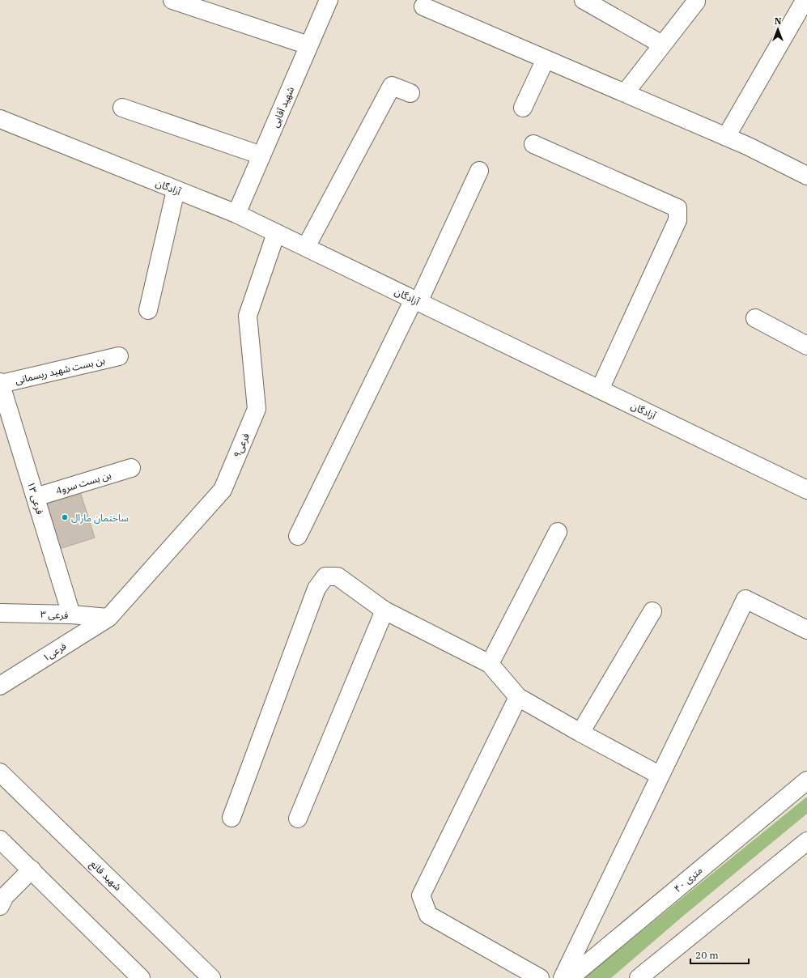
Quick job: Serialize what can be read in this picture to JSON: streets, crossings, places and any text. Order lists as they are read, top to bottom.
{
  "streets": {
    "street": [
      "شهید آقایی",
      "آزادگان",
      "بن بست شهید ریسمانی",
      "فرعی۹",
      "بن بست سرو4",
      "فرعی ۱۳",
      "فرعی ۳",
      "فرعی۱",
      "شهید قانع",
      "۴۰ متری"
    ]
  },
  "crossings": [
    ["شهید آقایی", "آزادگان"],
    ["آزادگان", "فرعی۹"],
    ["بن بست شهید ریسمانی", "فرعی ۱۳"],
    ["فرعی۹", "فرعی ۳"],
    ["فرعی۹", "فرعی۱"],
    ["بن بست سرو4", "فرعی ۱۳"],
    ["فرعی ۱۳", "فرعی ۳"],
    ["فرعی ۳", "فرعی۱"]
  ],
  "places": ["ساختمان مارال"],
  "scale_bar": "20 m",
  "north": "top"
}
